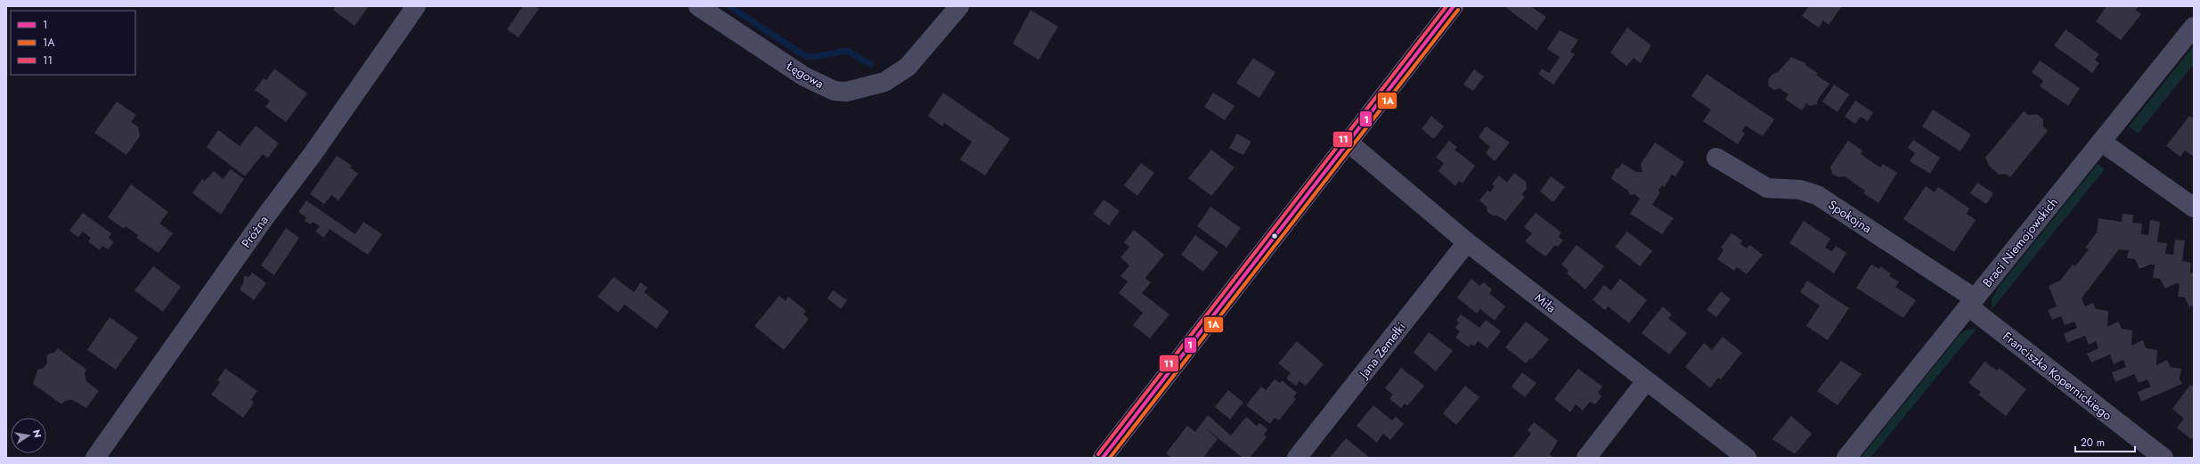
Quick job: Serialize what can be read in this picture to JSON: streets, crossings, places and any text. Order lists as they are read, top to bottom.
{
  "streets": {
    "street": [
      "Łęgowa",
      "Spokojna",
      "Próżna",
      "Braci Niemojowskich",
      "Miła",
      "Jana Zemełki",
      "Franciszka Kopernickiego"
    ]
  },
  "crossings": [
    ["Spokojna", "Braci Niemojowskich"],
    ["Spokojna", "Franciszka Kopernickiego"],
    ["Braci Niemojowskich", "Franciszka Kopernickiego"],
    ["Miła", "Jana Zemełki"]
  ],
  "lines": ["transit line 1", "transit line 11", "transit line 1A"],
  "legend": ["1", "1A", "11"],
  "scale_bar": "20 m",
  "north": "right"
}
